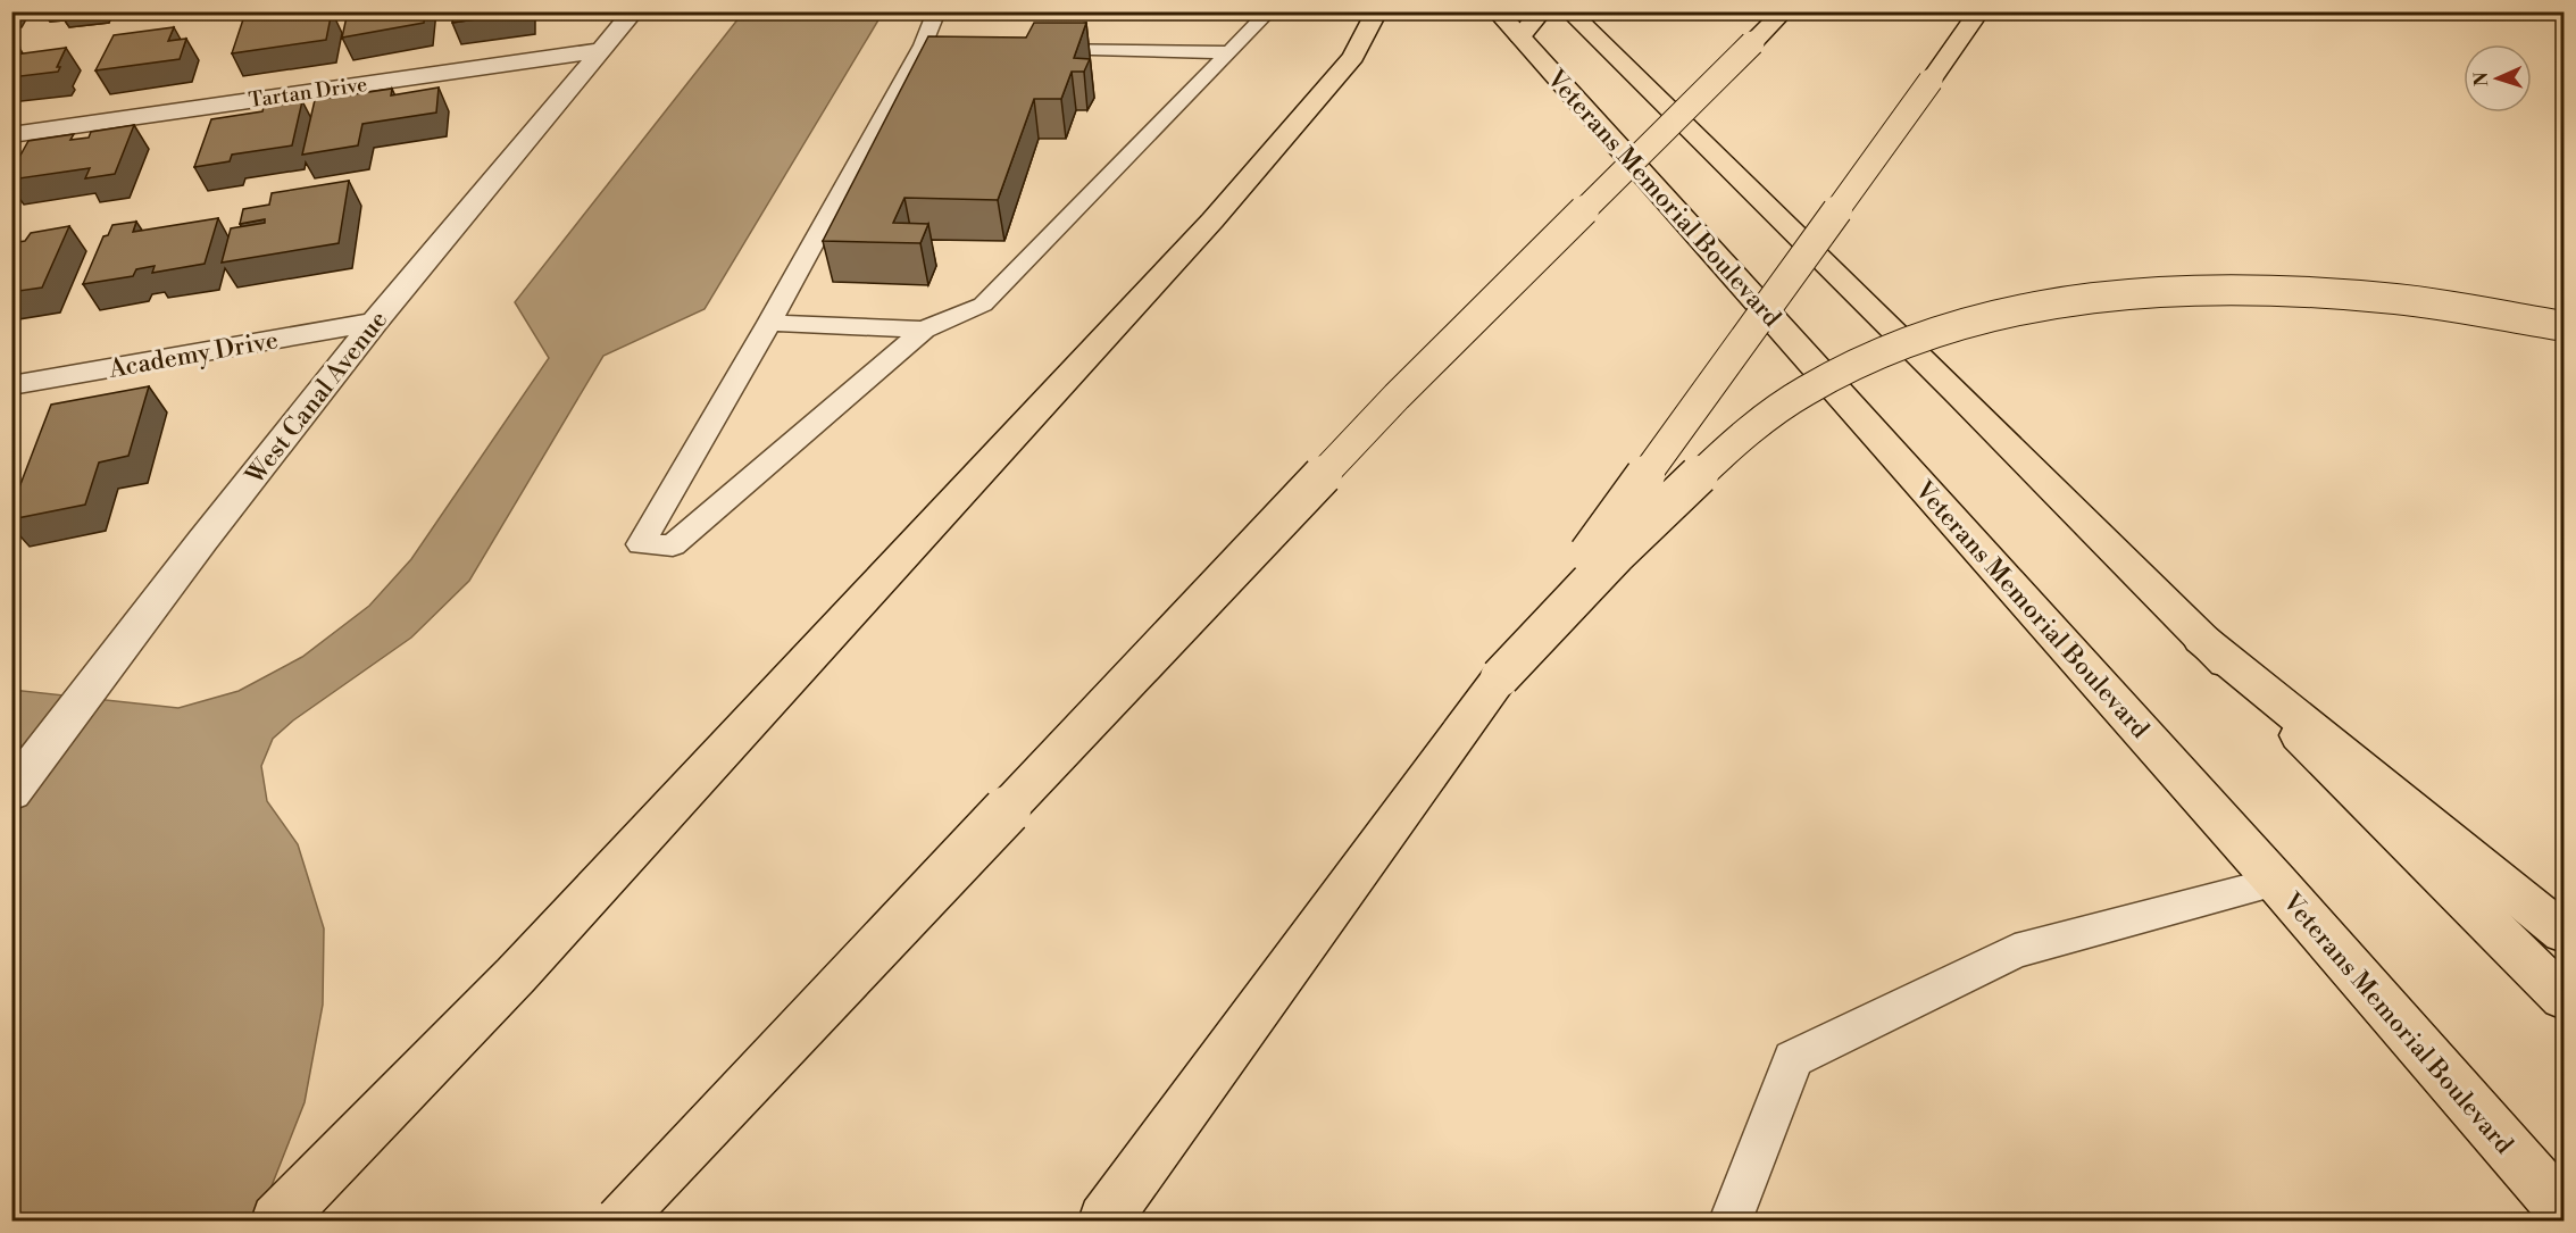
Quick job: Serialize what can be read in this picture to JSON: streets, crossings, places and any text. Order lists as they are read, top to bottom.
{
  "streets": {
    "main road": ["Veterans Memorial Boulevard"],
    "street": ["Tartan Drive", "Academy Drive", "West Canal Avenue"]
  },
  "crossings": [
    ["Tartan Drive", "West Canal Avenue"],
    ["Academy Drive", "West Canal Avenue"]
  ],
  "north": "left"
}
